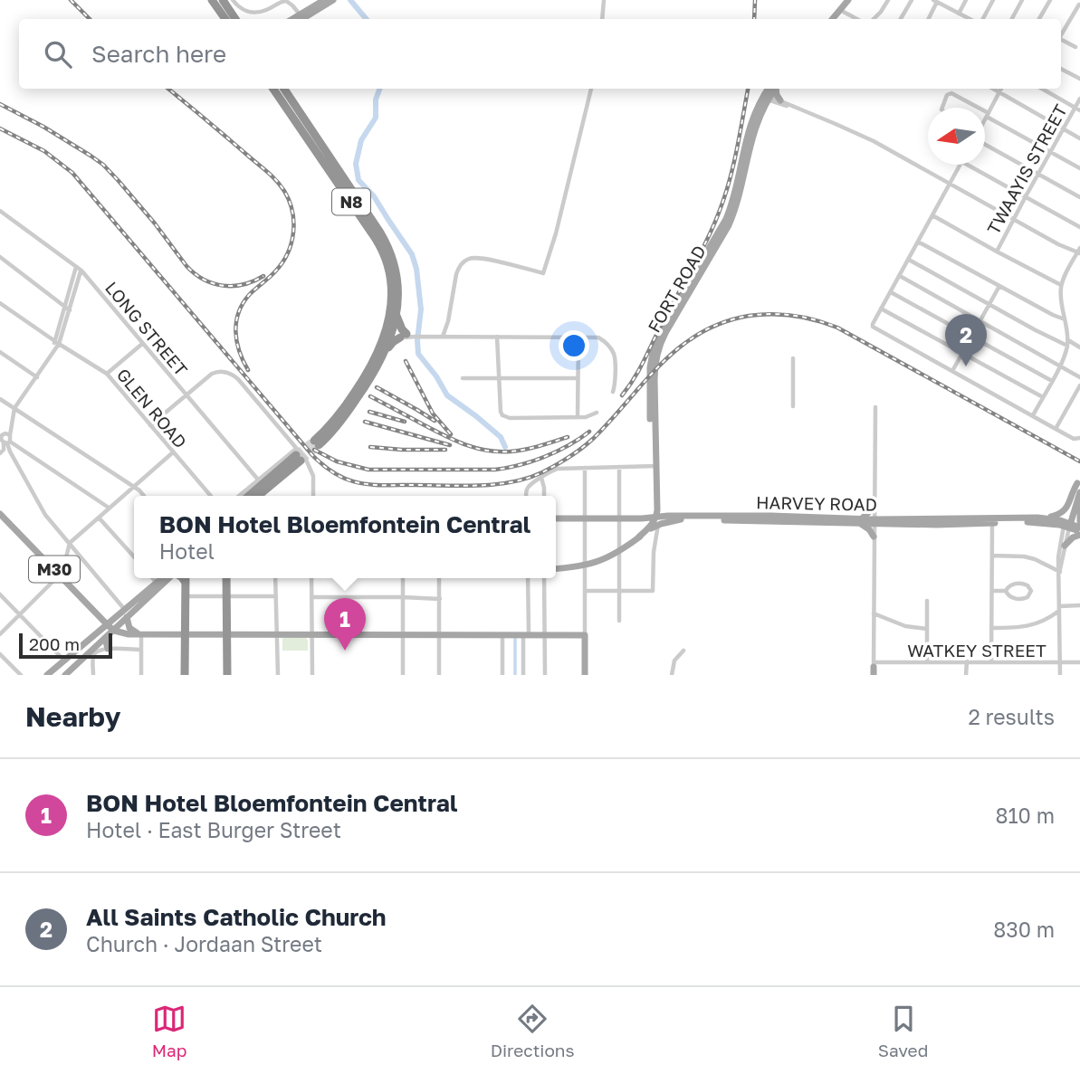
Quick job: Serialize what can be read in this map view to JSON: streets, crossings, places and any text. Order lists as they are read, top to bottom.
{
  "streets": {
    "highway": ["N8"],
    "main road": ["FORT ROAD", "HARVEY ROAD", "M30"],
    "street": [
      "TWAAYIS STREET",
      "LONG STREET",
      "GLEN ROAD",
      "WATKEY STREET"
    ]
  },
  "crossings": [
    ["FORT ROAD", "HARVEY ROAD"]
  ],
  "scale_bar": "200 m",
  "north": "left",
  "page": {
    "search": "Search here",
    "pins": ["2", "1"],
    "popup": ["BON Hotel Bloemfontein Central", "Hotel"],
    "scale": "200 m",
    "heading": ["Nearby", "2 results"],
    "list": [
      {
        "mark": "1",
        "name": "BON Hotel Bloemfontein Central",
        "note": "Hotel · East Burger Street",
        "value": "810 m"
      },
      {
        "mark": "2",
        "name": "All Saints Catholic Church",
        "note": "Church · Jordaan Street",
        "value": "830 m"
      }
    ],
    "nav": ["Map", "Directions", "Saved"]
  }
}
